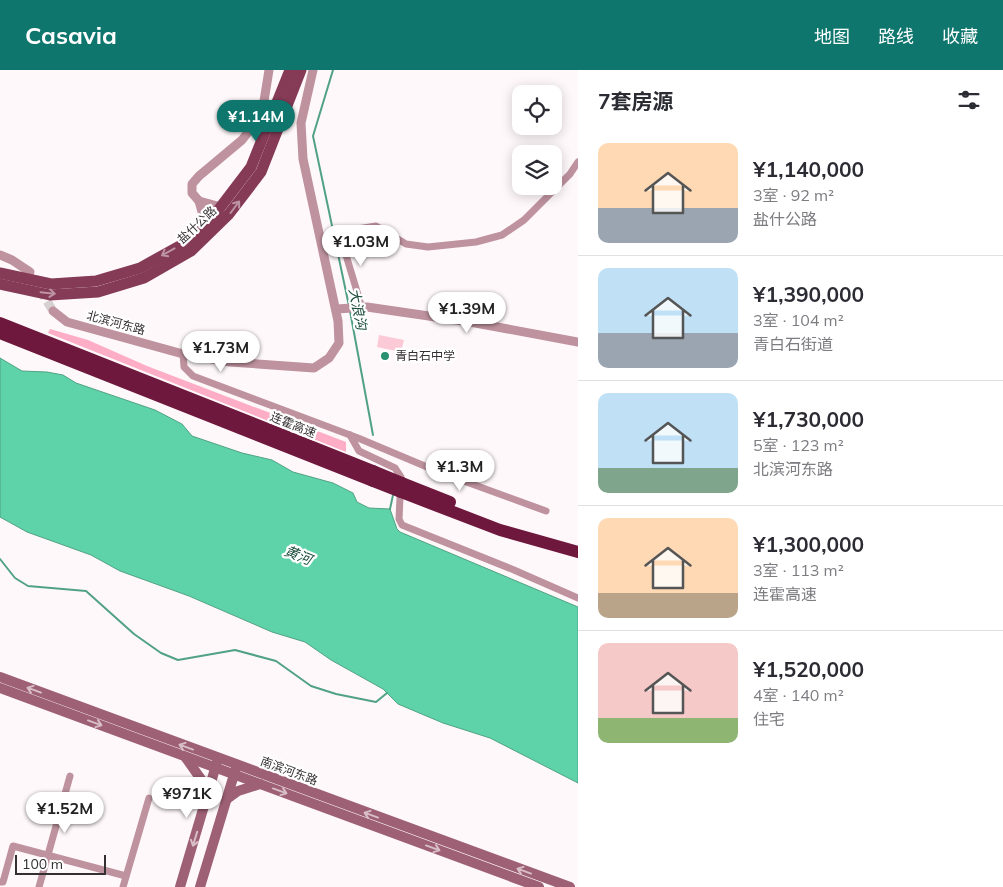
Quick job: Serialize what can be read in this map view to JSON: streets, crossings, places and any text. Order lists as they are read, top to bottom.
{
  "streets": {
    "highway": ["连霍高速"],
    "main road": ["盐什公路", "南滨河东路"],
    "street": ["北滨河东路"]
  },
  "water": ["大浪沟", "黄河"],
  "places": ["青白石中学"],
  "scale_bar": "100 m",
  "page": {
    "header": "Casavia",
    "nav": ["地图", "路线", "收藏"],
    "heading": "7套房源",
    "price": [
      "¥1.14M",
      "¥1.03M",
      "¥1.39M",
      "¥1.73M",
      "¥1.3M",
      "¥971K",
      "¥1.52M"
    ],
    "list": [
      {
        "name": "¥1,140,000",
        "note": "3室 · 92 m² · 盐什公路"
      },
      {
        "name": "¥1,390,000",
        "note": "3室 · 104 m² · 青白石街道"
      },
      {
        "name": "¥1,730,000",
        "note": "5室 · 123 m² · 北滨河东路"
      },
      {
        "name": "¥1,300,000",
        "note": "3室 · 113 m² · 连霍高速"
      },
      {
        "name": "¥1,520,000",
        "note": "4室 · 140 m² · 住宅"
      }
    ],
    "scale": "100 m"
  }
}
